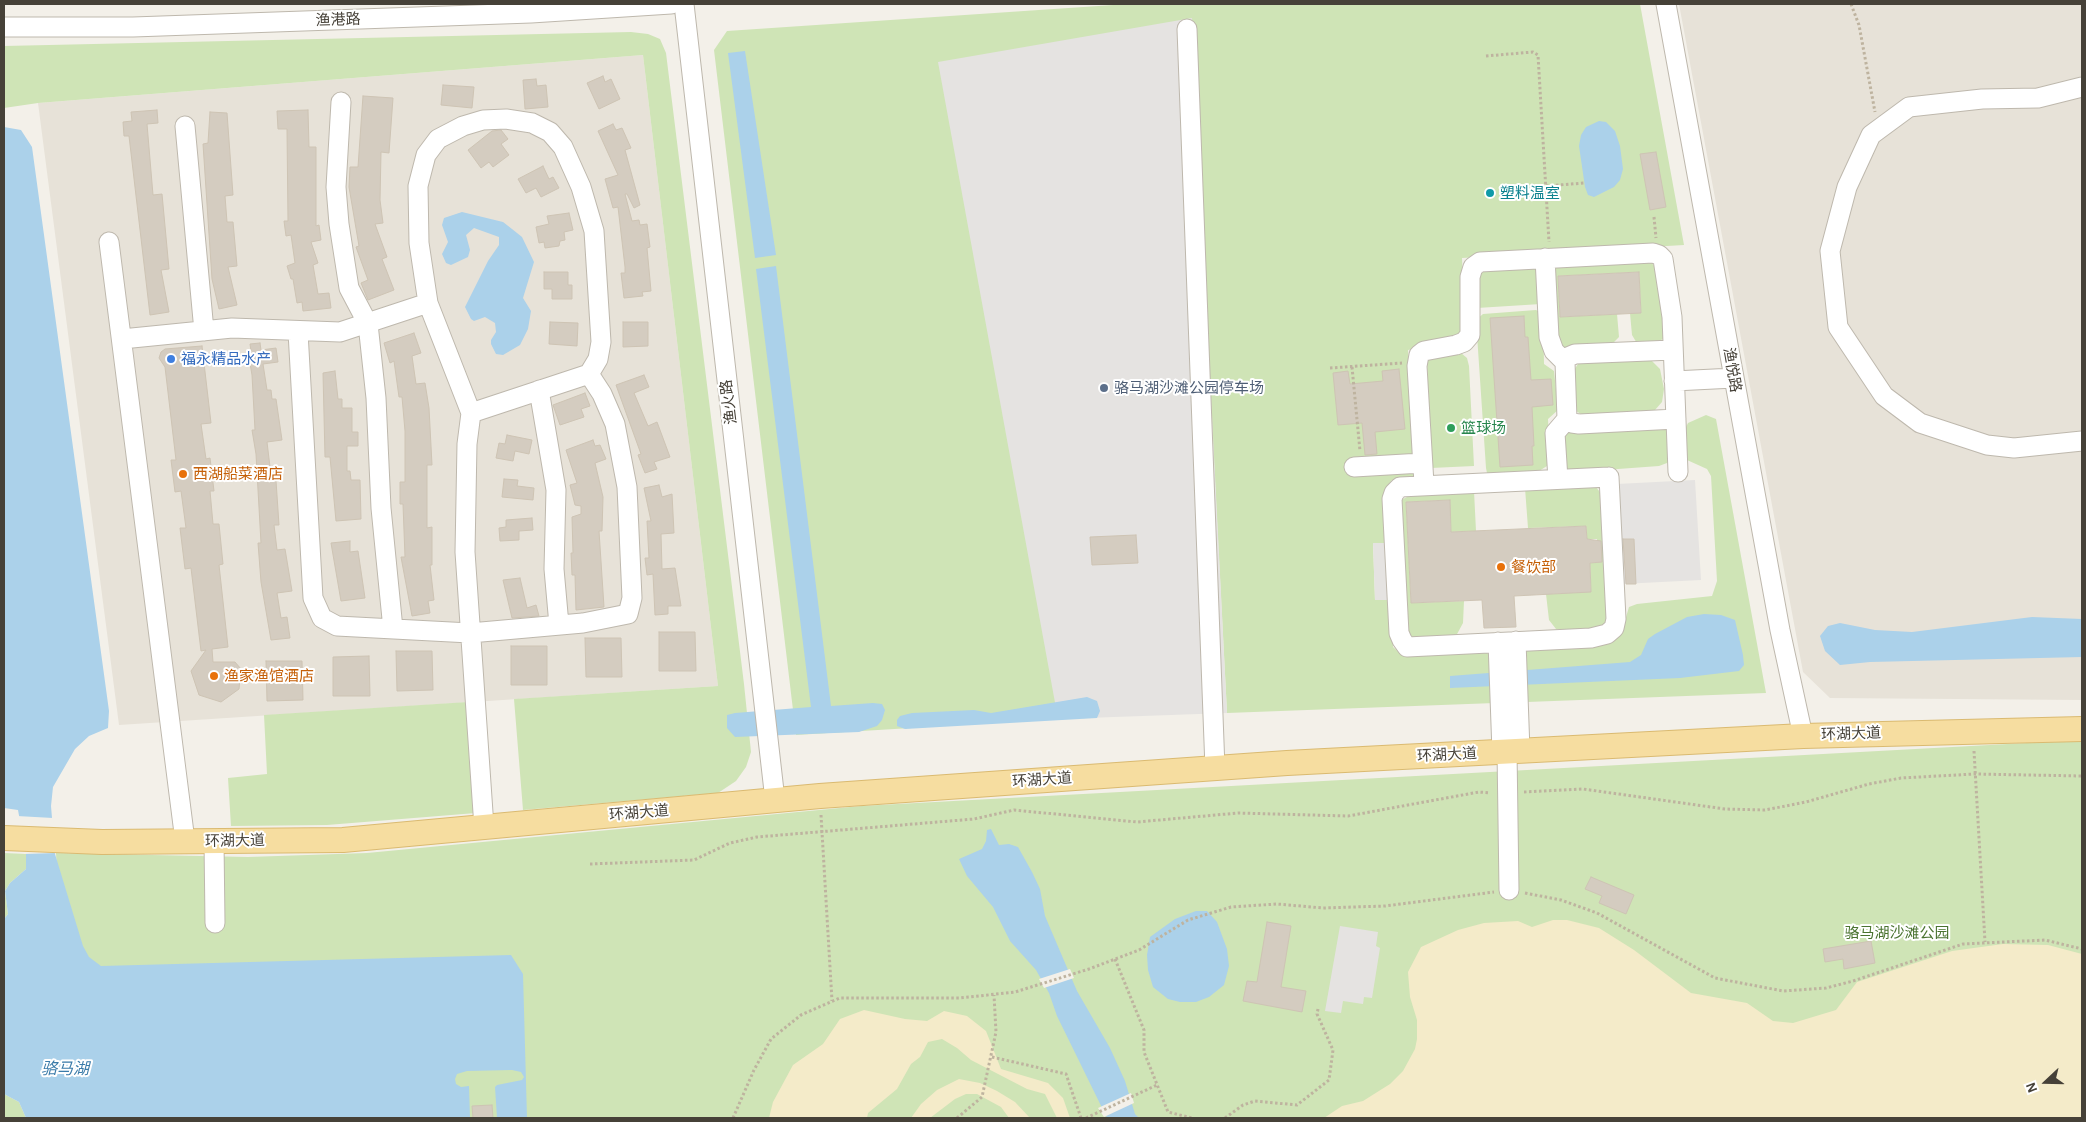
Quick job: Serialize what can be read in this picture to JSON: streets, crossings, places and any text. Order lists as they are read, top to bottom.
{
  "streets": {
    "main road": ["环湖大道"],
    "street": ["渔港路", "渔悦路", "渔火路"]
  },
  "crossings": [
    ["渔悦路", "环湖大道"],
    ["渔火路", "环湖大道"]
  ],
  "water": ["骆马湖"],
  "parks": ["骆马湖沙滩公园"],
  "places": [
    "塑料温室",
    "福永精品水产",
    "骆马湖沙滩公园停车场",
    "篮球场",
    "西湖船菜酒店",
    "餐饮部",
    "渔家渔馆酒店"
  ],
  "north": "left"
}
